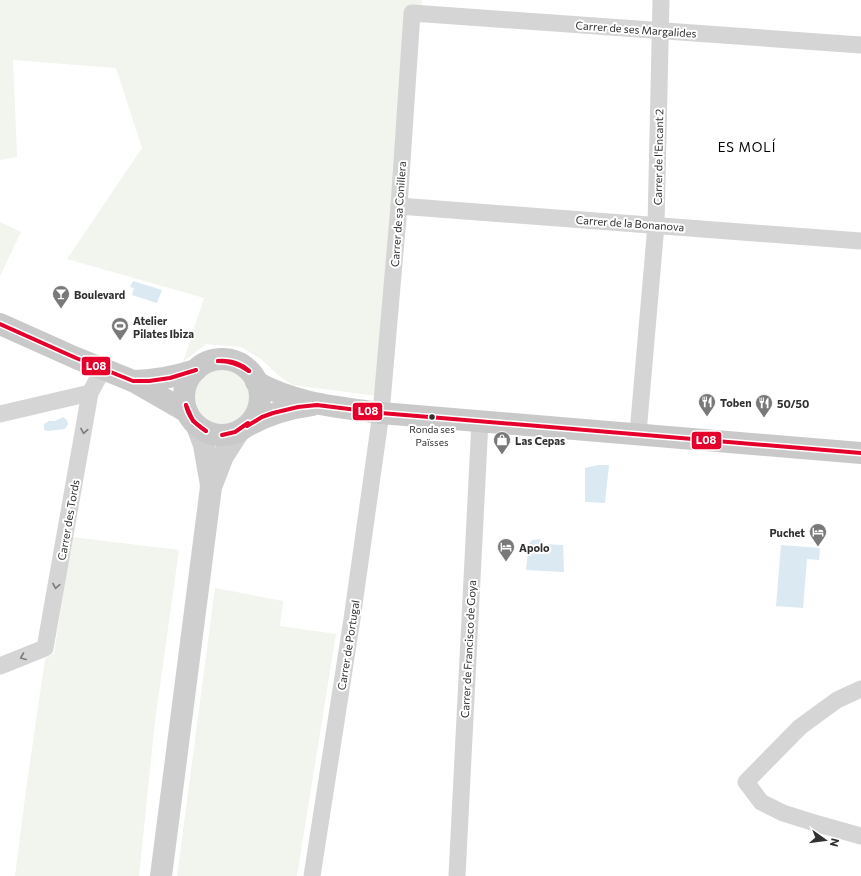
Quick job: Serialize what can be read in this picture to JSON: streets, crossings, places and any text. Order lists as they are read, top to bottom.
{
  "streets": {
    "street": [
      "Carrer de ses Margalides",
      "Carrer de l'Encant 2",
      "Carrer de sa Conillera",
      "Carrer de la Bonanova",
      "Carrer des Tords",
      "Carrer de Portugal",
      "Carrer de Francisco de Goya"
    ]
  },
  "crossings": [
    ["Carrer de ses Margalides", "Carrer de l'Encant 2"],
    ["Carrer de ses Margalides", "Carrer de sa Conillera"],
    ["Carrer de l'Encant 2", "Carrer de la Bonanova"],
    ["Carrer de sa Conillera", "Carrer de la Bonanova"],
    ["Carrer de sa Conillera", "Carrer de Portugal"]
  ],
  "one_way": ["Carrer des Tords"],
  "districts": ["ES MOLÍ"],
  "places": {
    "bar": ["Boulevard"],
    "sports": ["Atelier Pilates Ibiza"],
    "other": ["Ronda ses Païsses"],
    "restaurant": ["Toben", "50/50"],
    "shop": ["Las Cepas"],
    "hotel": ["Puchet", "Apolo"]
  },
  "lines": ["transit line L08"],
  "north": "right"
}
